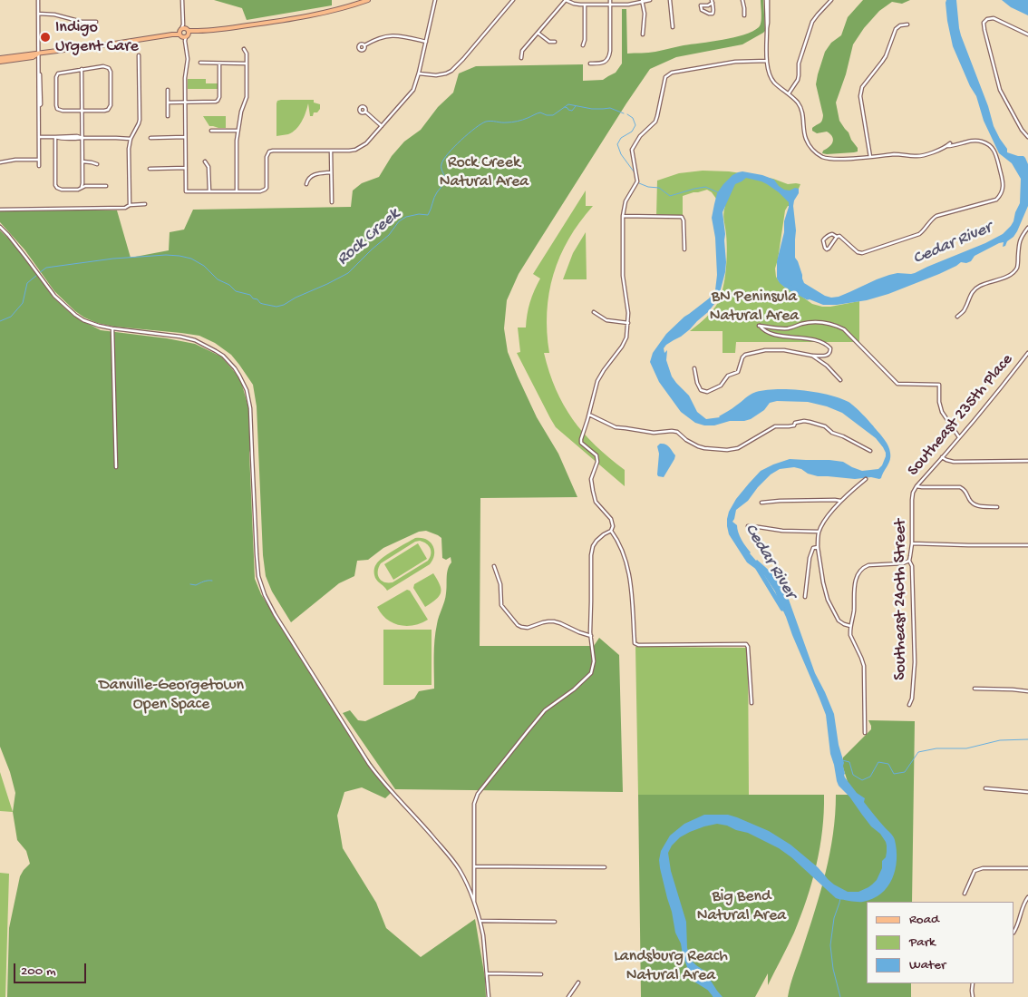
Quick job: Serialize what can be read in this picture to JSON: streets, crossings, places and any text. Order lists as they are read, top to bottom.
{
  "streets": {
    "street": ["Southeast 235th Place", "Southeast 240th Street"]
  },
  "crossings": [
    ["Southeast 235th Place", "Southeast 240th Street"]
  ],
  "water": ["Rock Creek", "Cedar River"],
  "parks": [
    "Rock Creek Natural Area",
    "BN Peninsula Natural Area",
    "Danville-Georgetown Open Space",
    "Big Bend Natural Area",
    "Landsburg Reach Natural Area"
  ],
  "places": ["Indigo Urgent Care"],
  "legend": ["Road", "Park", "Water"],
  "scale_bar": "200 m"
}
